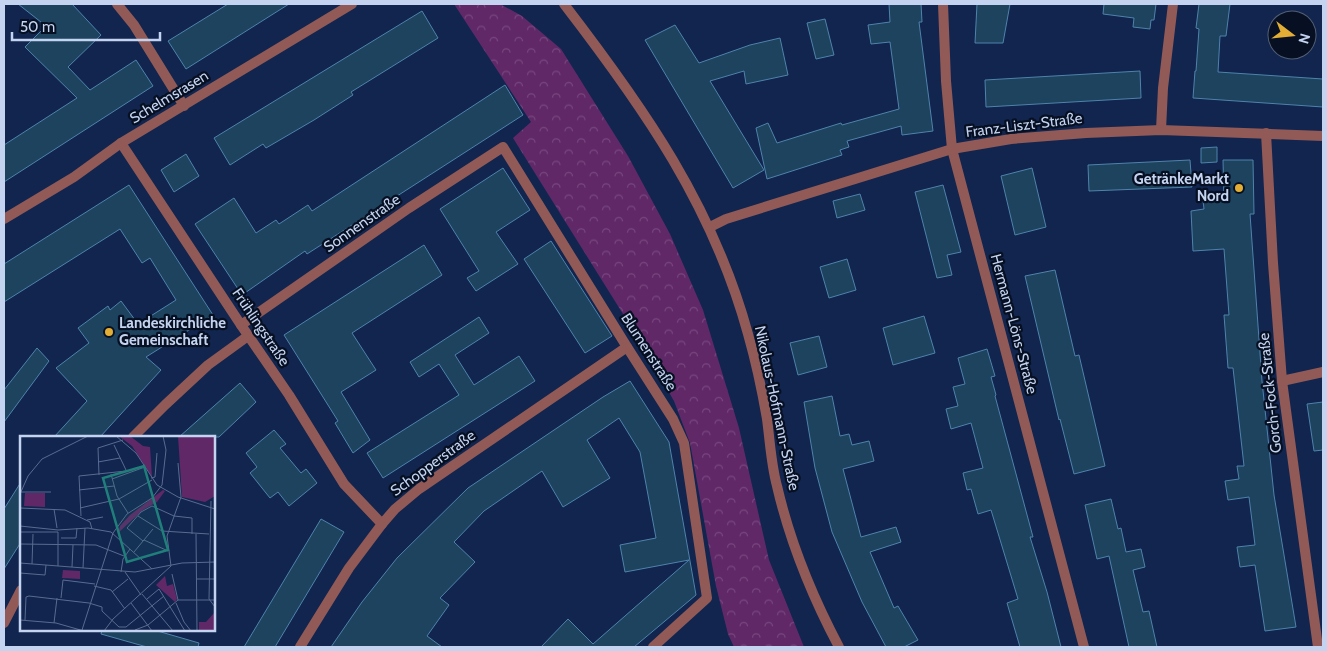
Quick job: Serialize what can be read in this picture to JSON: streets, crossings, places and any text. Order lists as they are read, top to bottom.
{
  "streets": {
    "street": [
      "Schelmsrasen",
      "Franz-Liszt-Straße",
      "Sonnenstraße",
      "Hermann-Löns-Straße",
      "Frühlingstraße",
      "Blumenstraße",
      "Gorch-Fock-Straße",
      "Nikolaus-Hofmann-Straße",
      "Schopperstraße"
    ]
  },
  "crossings": [
    ["Schelmsrasen", "Frühlingstraße"],
    ["Franz-Liszt-Straße", "Hermann-Löns-Straße"],
    ["Franz-Liszt-Straße", "Gorch-Fock-Straße"],
    ["Franz-Liszt-Straße", "Nikolaus-Hofmann-Straße"],
    ["Sonnenstraße", "Frühlingstraße"],
    ["Sonnenstraße", "Blumenstraße"],
    ["Frühlingstraße", "Schopperstraße"],
    ["Blumenstraße", "Schopperstraße"]
  ],
  "places": ["GetränkeMarkt Nord", "Landeskirchliche Gemeinschaft"],
  "scale_bar": "50 m",
  "north": "right"
}
